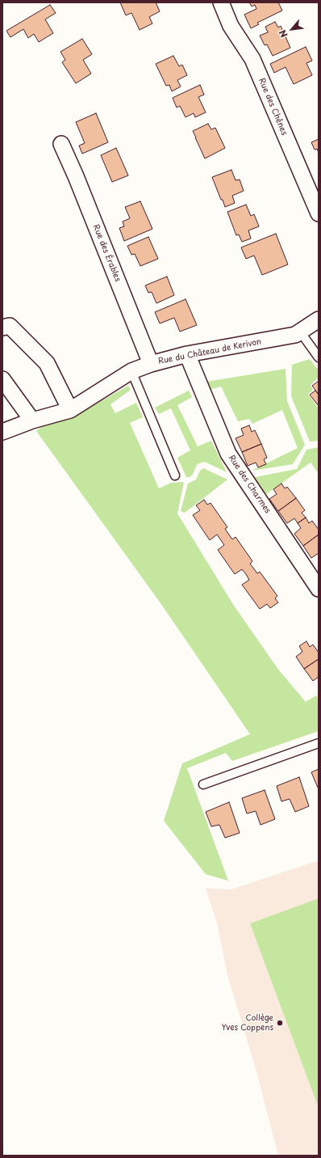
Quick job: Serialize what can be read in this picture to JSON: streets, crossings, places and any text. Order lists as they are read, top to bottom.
{
  "streets": {
    "street": [
      "Rue des Chênes",
      "Rue des Érables",
      "Rue du Château de Kerivon",
      "Rue des Charmes"
    ]
  },
  "crossings": [
    ["Rue des Érables", "Rue du Château de Kerivon"],
    ["Rue du Château de Kerivon", "Rue des Charmes"]
  ],
  "places": ["Collège Yves Coppens"],
  "north": "bottom left"
}
